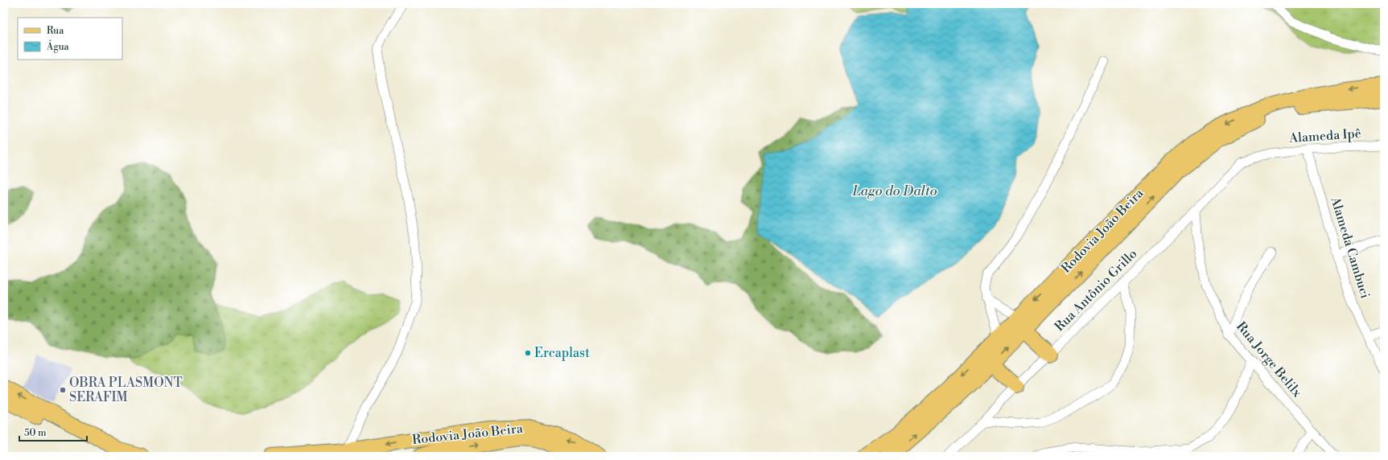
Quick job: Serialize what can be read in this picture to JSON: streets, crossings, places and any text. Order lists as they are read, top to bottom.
{
  "streets": {
    "main road": ["Rodovia João Beira"],
    "street": [
      "Alameda Ipê",
      "Alameda Cambuci",
      "Rua Antônio Grillo",
      "Rua Jorge Belilx"
    ]
  },
  "crossings": [
    ["Alameda Ipê", "Alameda Cambuci"],
    ["Alameda Ipê", "Rua Antônio Grillo"],
    ["Rua Antônio Grillo", "Rua Jorge Belilx"]
  ],
  "water": ["Lago do Dalto"],
  "places": ["Ercaplast", "OBRA PLASMONT SERAFIM"],
  "legend": ["Rua", "Água"],
  "scale_bar": "50 m"
}
